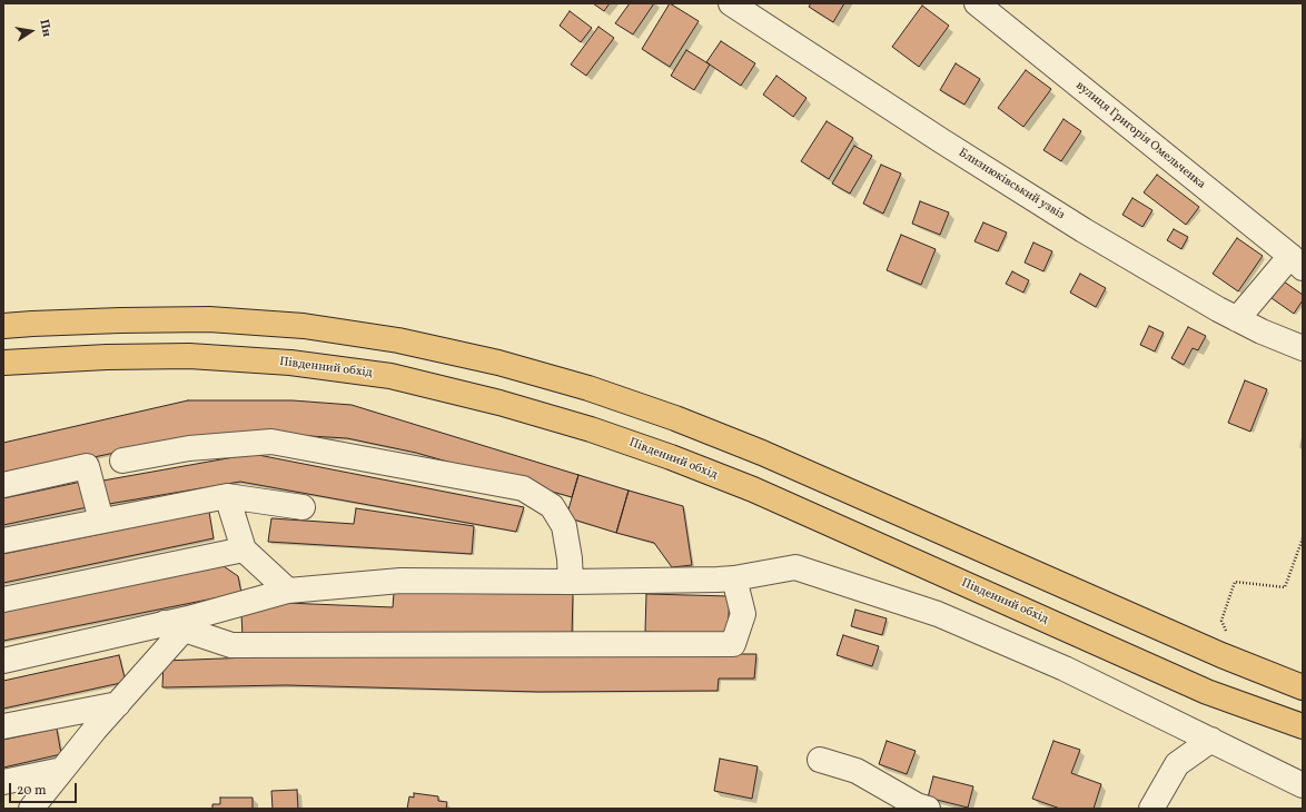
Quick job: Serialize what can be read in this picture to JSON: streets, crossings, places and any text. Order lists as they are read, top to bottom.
{
  "streets": {
    "main road": ["Південний обхід"],
    "street": ["вулиця Григорія Омельченка", "Близнюківський узвіз"]
  },
  "scale_bar": "20 m",
  "north": "right"
}
